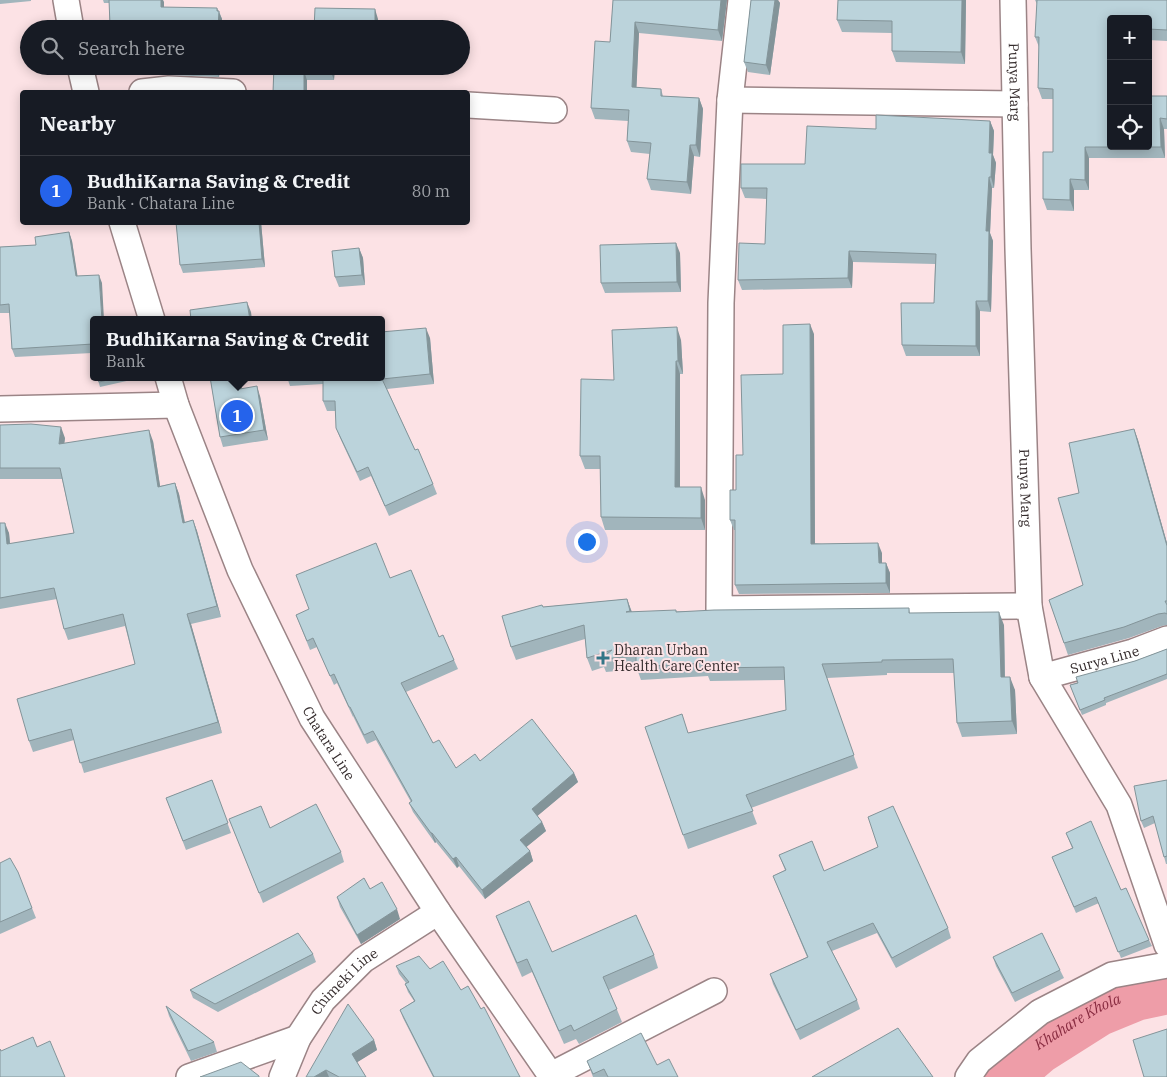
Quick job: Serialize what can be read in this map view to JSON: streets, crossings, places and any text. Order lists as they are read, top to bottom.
{
  "streets": {
    "street": [
      "Punya Marg",
      "Surya Line",
      "Chatara Line",
      "Chimeki Line"
    ]
  },
  "crossings": [
    ["Punya Marg", "Surya Line"],
    ["Chatara Line", "Chimeki Line"]
  ],
  "water": ["Khahare Khola"],
  "places": {
    "health": ["Dharan Urban Health Care Center"]
  },
  "page": {
    "map_buttons": ["+", "−"],
    "search": "Search here",
    "heading": "Nearby",
    "list": [
      {
        "mark": "1",
        "name": "BudhiKarna Saving & Credit",
        "note": "Bank · Chatara Line",
        "value": "80 m"
      }
    ],
    "popup": ["BudhiKarna Saving & Credit", "Bank"],
    "pins": "1"
  }
}
